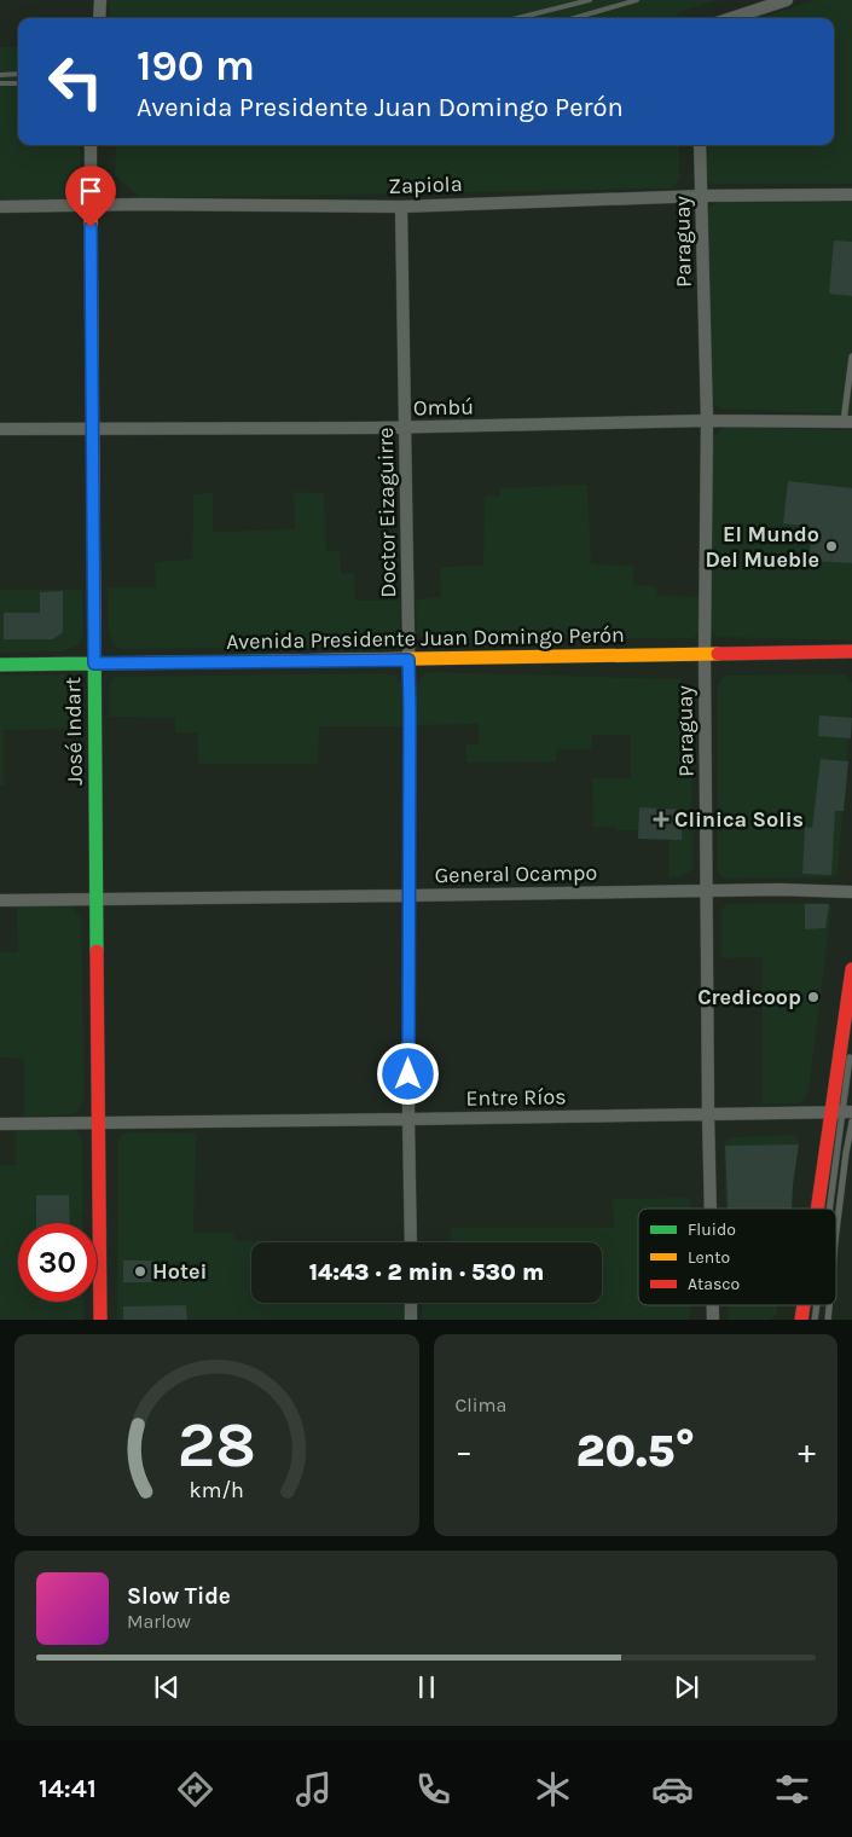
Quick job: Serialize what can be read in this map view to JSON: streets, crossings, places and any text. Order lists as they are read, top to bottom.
{
  "streets": {
    "main road": ["Avenida Presidente Juan Domingo Perón", "José Indart"],
    "street": [
      "Zapiola",
      "Paraguay",
      "Ombú",
      "Doctor Eizaguirre",
      "General Ocampo",
      "Entre Ríos"
    ]
  },
  "crossings": [
    ["Zapiola", "Paraguay"],
    ["Zapiola", "Doctor Eizaguirre"],
    ["Zapiola", "José Indart"],
    ["Paraguay", "Ombú"],
    ["Paraguay", "Avenida Presidente Juan Domingo Perón"],
    ["Paraguay", "General Ocampo"],
    ["Paraguay", "Entre Ríos"],
    ["Ombú", "Doctor Eizaguirre"],
    ["Ombú", "José Indart"],
    ["Doctor Eizaguirre", "Avenida Presidente Juan Domingo Perón"],
    ["Doctor Eizaguirre", "General Ocampo"],
    ["Doctor Eizaguirre", "Entre Ríos"],
    ["Avenida Presidente Juan Domingo Perón", "José Indart"],
    ["José Indart", "General Ocampo"],
    ["José Indart", "Entre Ríos"]
  ],
  "places": {
    "other": ["El Mundo Del Mueble", "Credicoop", "Hotei"],
    "health": ["Clinica Solis"]
  },
  "legend": ["Fluido", "Lento", "Atasco"],
  "page": {
    "turn": ["190 m", "Avenida Presidente Juan Domingo Perón"],
    "limit": "30",
    "trip": "14:43 · 2 min · 530 m",
    "tile": "Clima",
    "heat": ["−", "20.5°", "+"],
    "song": ["Slow Tide", "Marlow"],
    "tabs": "14:41",
    "gauge": ["28", "km/h"]
  }
}
